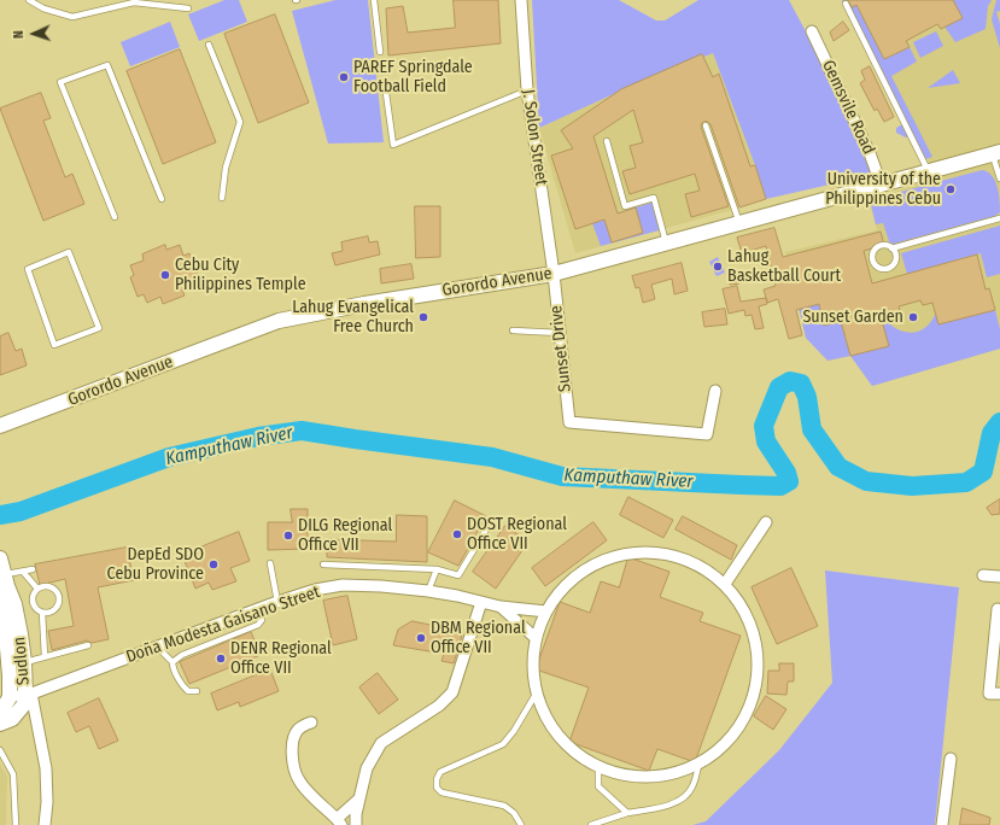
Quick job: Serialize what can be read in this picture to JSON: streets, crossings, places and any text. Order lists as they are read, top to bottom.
{
  "streets": {
    "main road": ["Gorordo Avenue", "Sudlon"],
    "street": [
      "Gemsvile Road",
      "J. Solon Street",
      "Sunset Drive",
      "Doña Modesta Gaisano Street"
    ]
  },
  "crossings": [
    ["Gemsvile Road", "Gorordo Avenue"],
    ["J. Solon Street", "Gorordo Avenue"],
    ["J. Solon Street", "Sunset Drive"],
    ["Gorordo Avenue", "Sunset Drive"],
    ["Doña Modesta Gaisano Street", "Sudlon"]
  ],
  "water": ["Kamputhaw River"],
  "places": [
    "PAREF Springdale Football Field",
    "University of the Philippines Cebu",
    "Lahug Basketball Court",
    "Cebu City Philippines Temple",
    "Lahug Evangelical Free Church",
    "Sunset Garden",
    "DOST Regional Office VII",
    "DILG Regional Office VII",
    "DepEd SDO Cebu Province",
    "DBM Regional Office VII",
    "DENR Regional Office VII"
  ],
  "north": "left"
}
